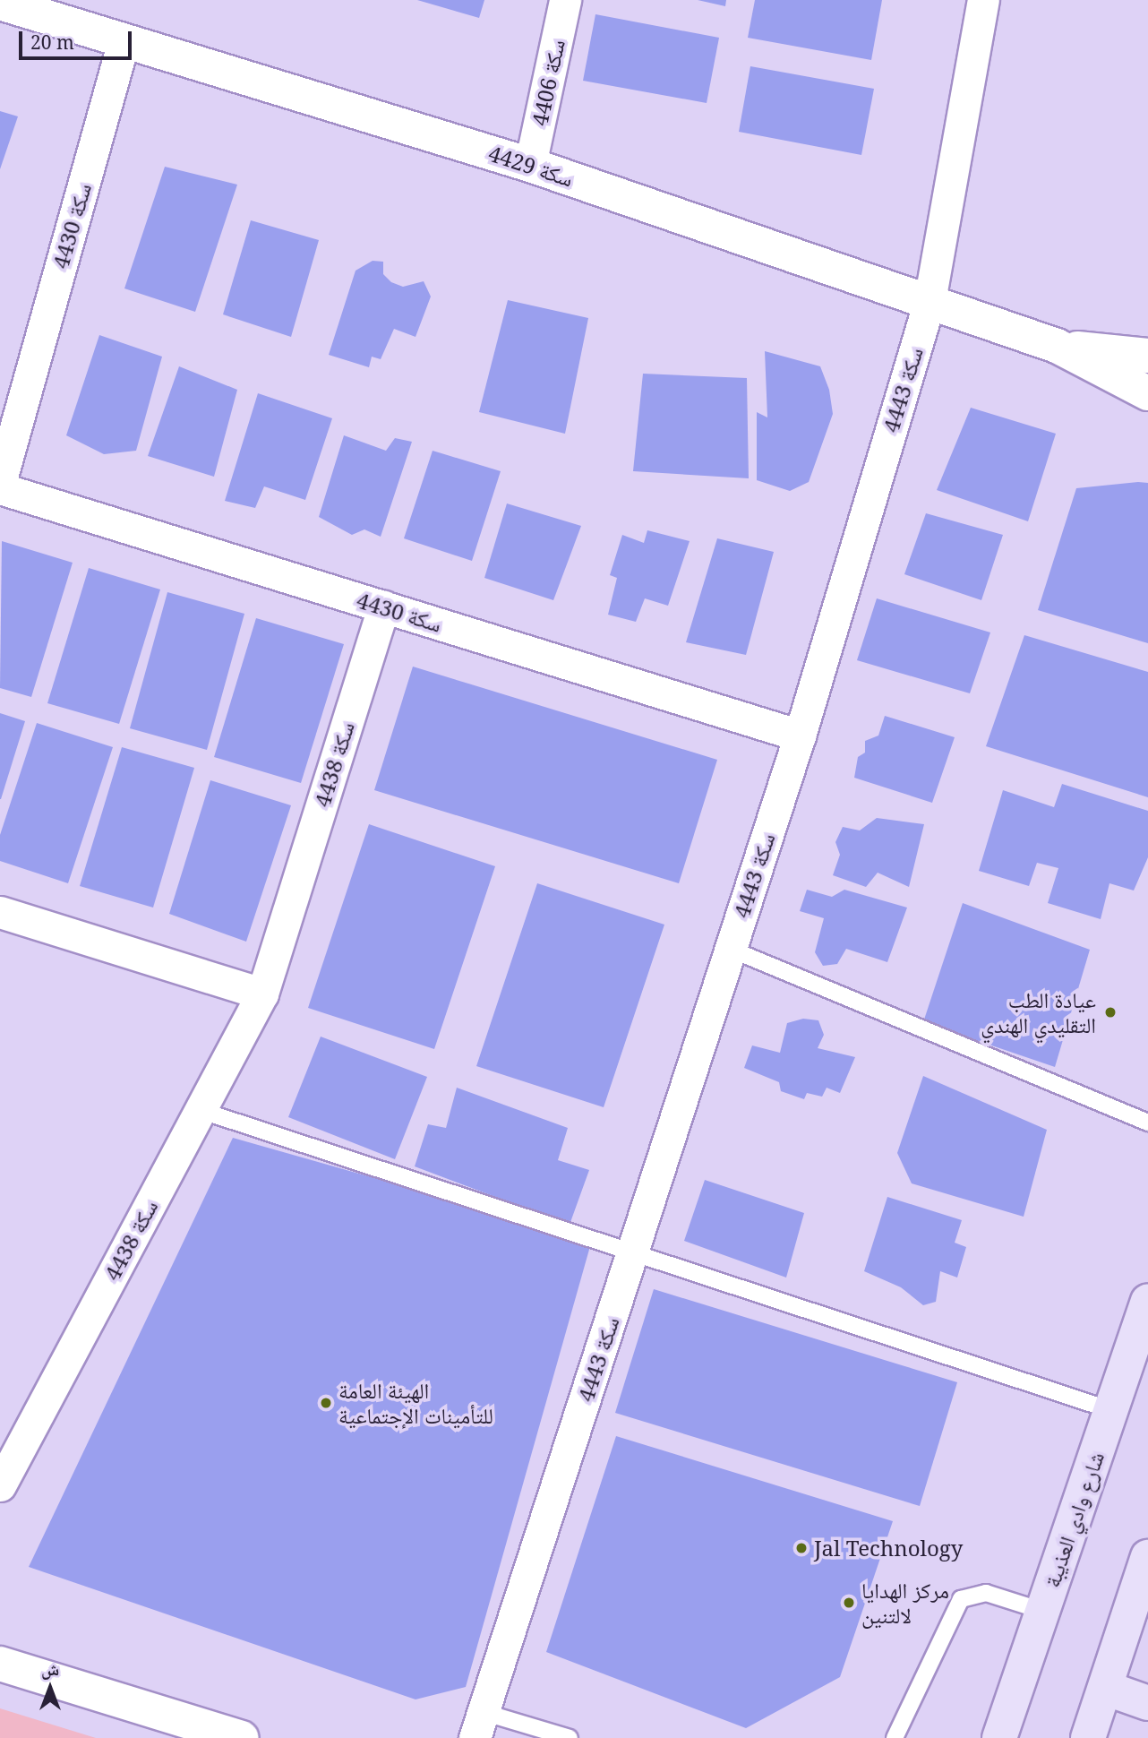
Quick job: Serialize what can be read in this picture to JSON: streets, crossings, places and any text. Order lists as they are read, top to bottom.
{
  "streets": {
    "main road": ["شارع وادي العذيبة"],
    "street": [
      "سكة 4406",
      "سكة 4429",
      "سكة 4430",
      "سكة 4443",
      "سكة 4438"
    ]
  },
  "crossings": [
    ["سكة 4406", "سكة 4429"],
    ["سكة 4429", "سكة 4430"],
    ["سكة 4429", "سكة 4443"],
    ["سكة 4430", "سكة 4443"],
    ["سكة 4430", "سكة 4438"]
  ],
  "places": [
    "عيادة الطب التقليدي الهندي",
    "الهيئة العامة للتأمينات الإجتماعية",
    "Jal Technology",
    "مركز الهدايا لالتنين"
  ],
  "scale_bar": "20 m",
  "north": "top"
}
